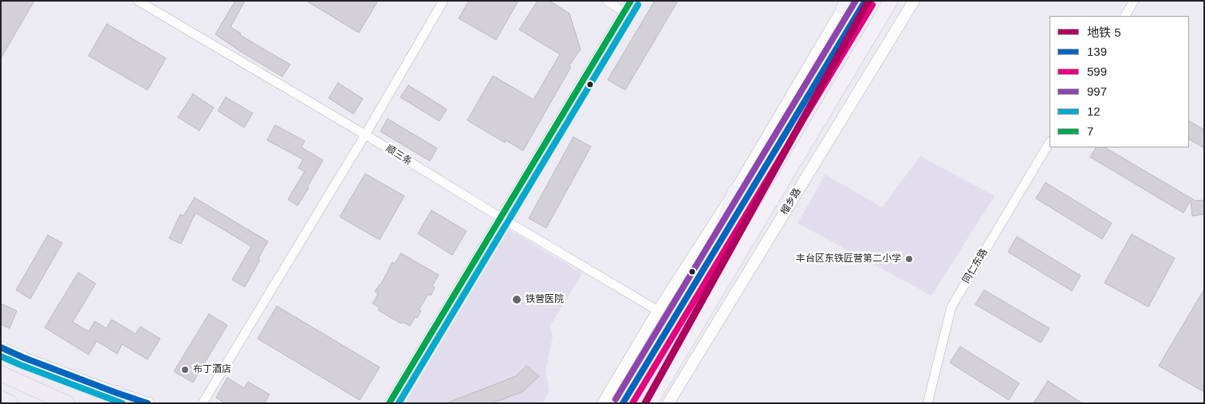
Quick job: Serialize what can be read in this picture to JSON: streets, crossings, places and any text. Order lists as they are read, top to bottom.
{
  "streets": {
    "main road": ["榴乡路"],
    "street": ["顺三条", "同仁东路"]
  },
  "places": ["丰台区东铁匠营第二小学", "铁营医院", "布丁酒店"],
  "lines": [
    "metro line 5",
    "transit line 139",
    "transit line 997",
    "transit line 7",
    "transit line 599",
    "transit line 12"
  ],
  "legend": [
    "地铁 5",
    "139",
    "599",
    "997",
    "12",
    "7"
  ]
}
